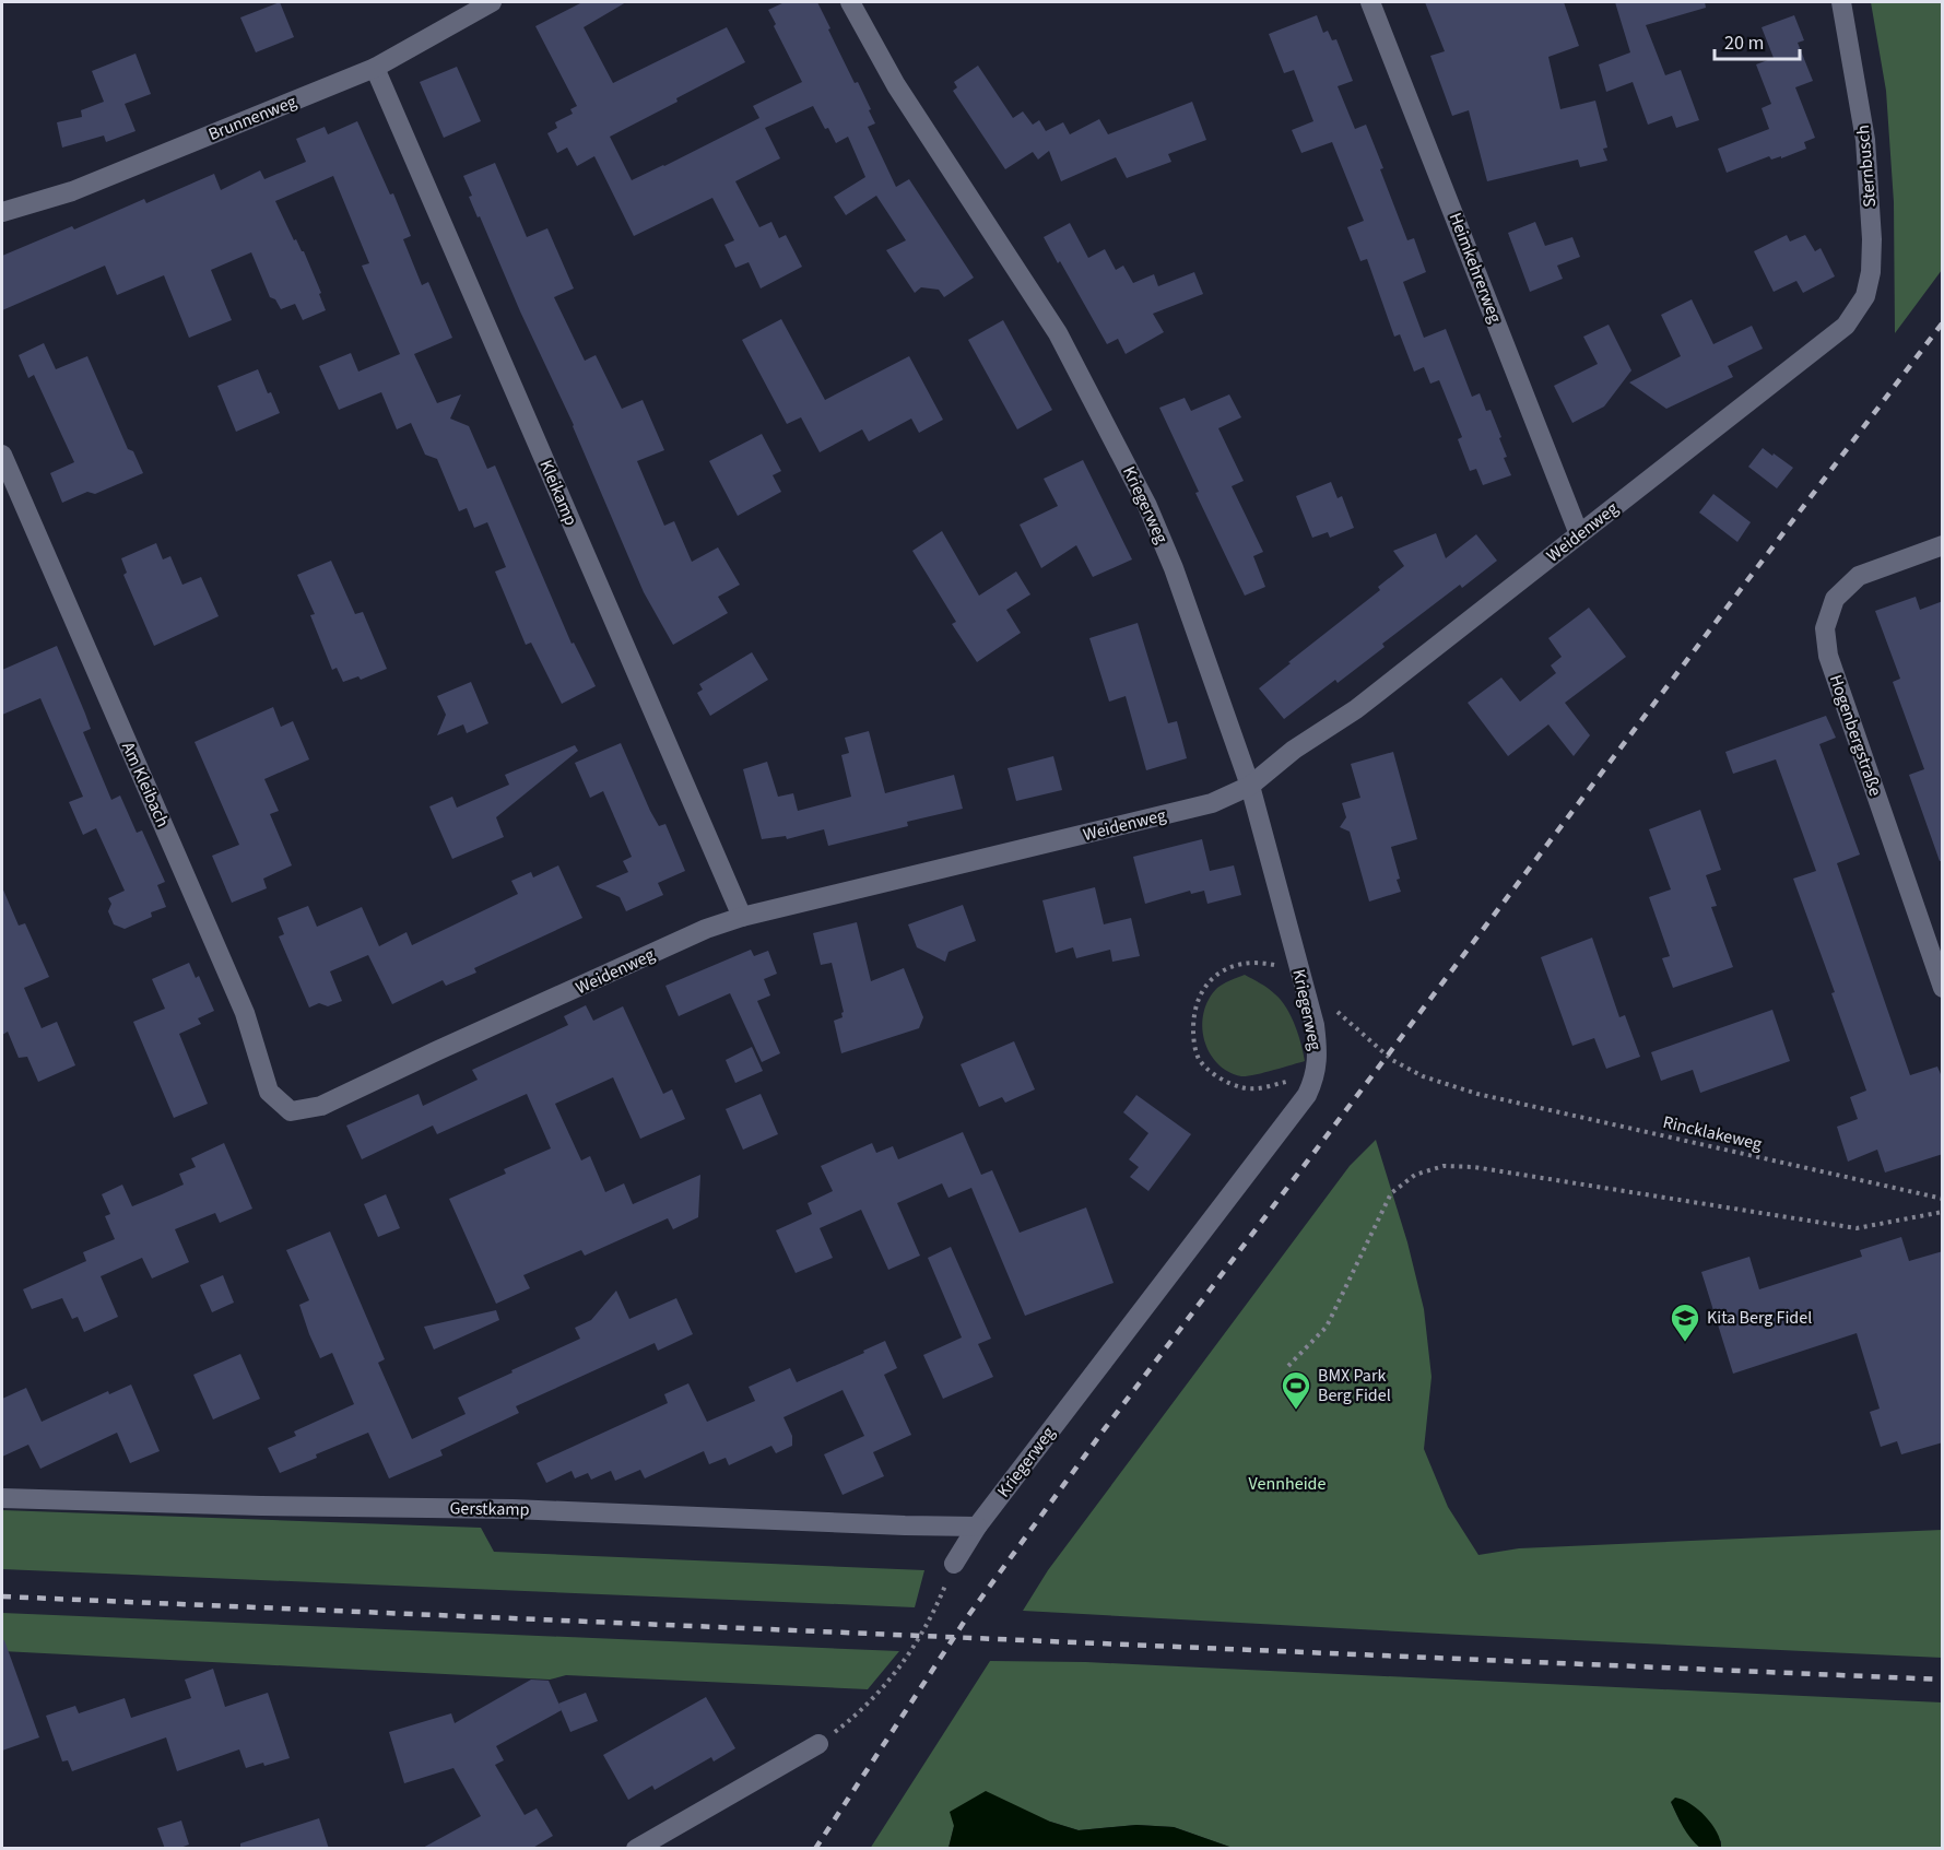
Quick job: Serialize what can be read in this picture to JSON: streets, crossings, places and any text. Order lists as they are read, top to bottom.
{
  "streets": {
    "street": [
      "Brunnenweg",
      "Sternbusch",
      "Heimkehrerweg",
      "Kleikamp",
      "Kriegerweg",
      "Weidenweg",
      "Hogenbergstraße",
      "Am Kleibach",
      "Gerstkamp"
    ],
    "path": ["Rincklakeweg"]
  },
  "crossings": [
    ["Brunnenweg", "Kleikamp"],
    ["Sternbusch", "Weidenweg"],
    ["Heimkehrerweg", "Weidenweg"],
    ["Kleikamp", "Weidenweg"],
    ["Kriegerweg", "Weidenweg"],
    ["Kriegerweg", "Gerstkamp"],
    ["Weidenweg", "Am Kleibach"]
  ],
  "parks": ["Vennheide"],
  "places": {
    "school or university": ["Kita Berg Fidel"],
    "sports": ["BMX Park Berg Fidel"]
  },
  "scale_bar": "20 m"
}
